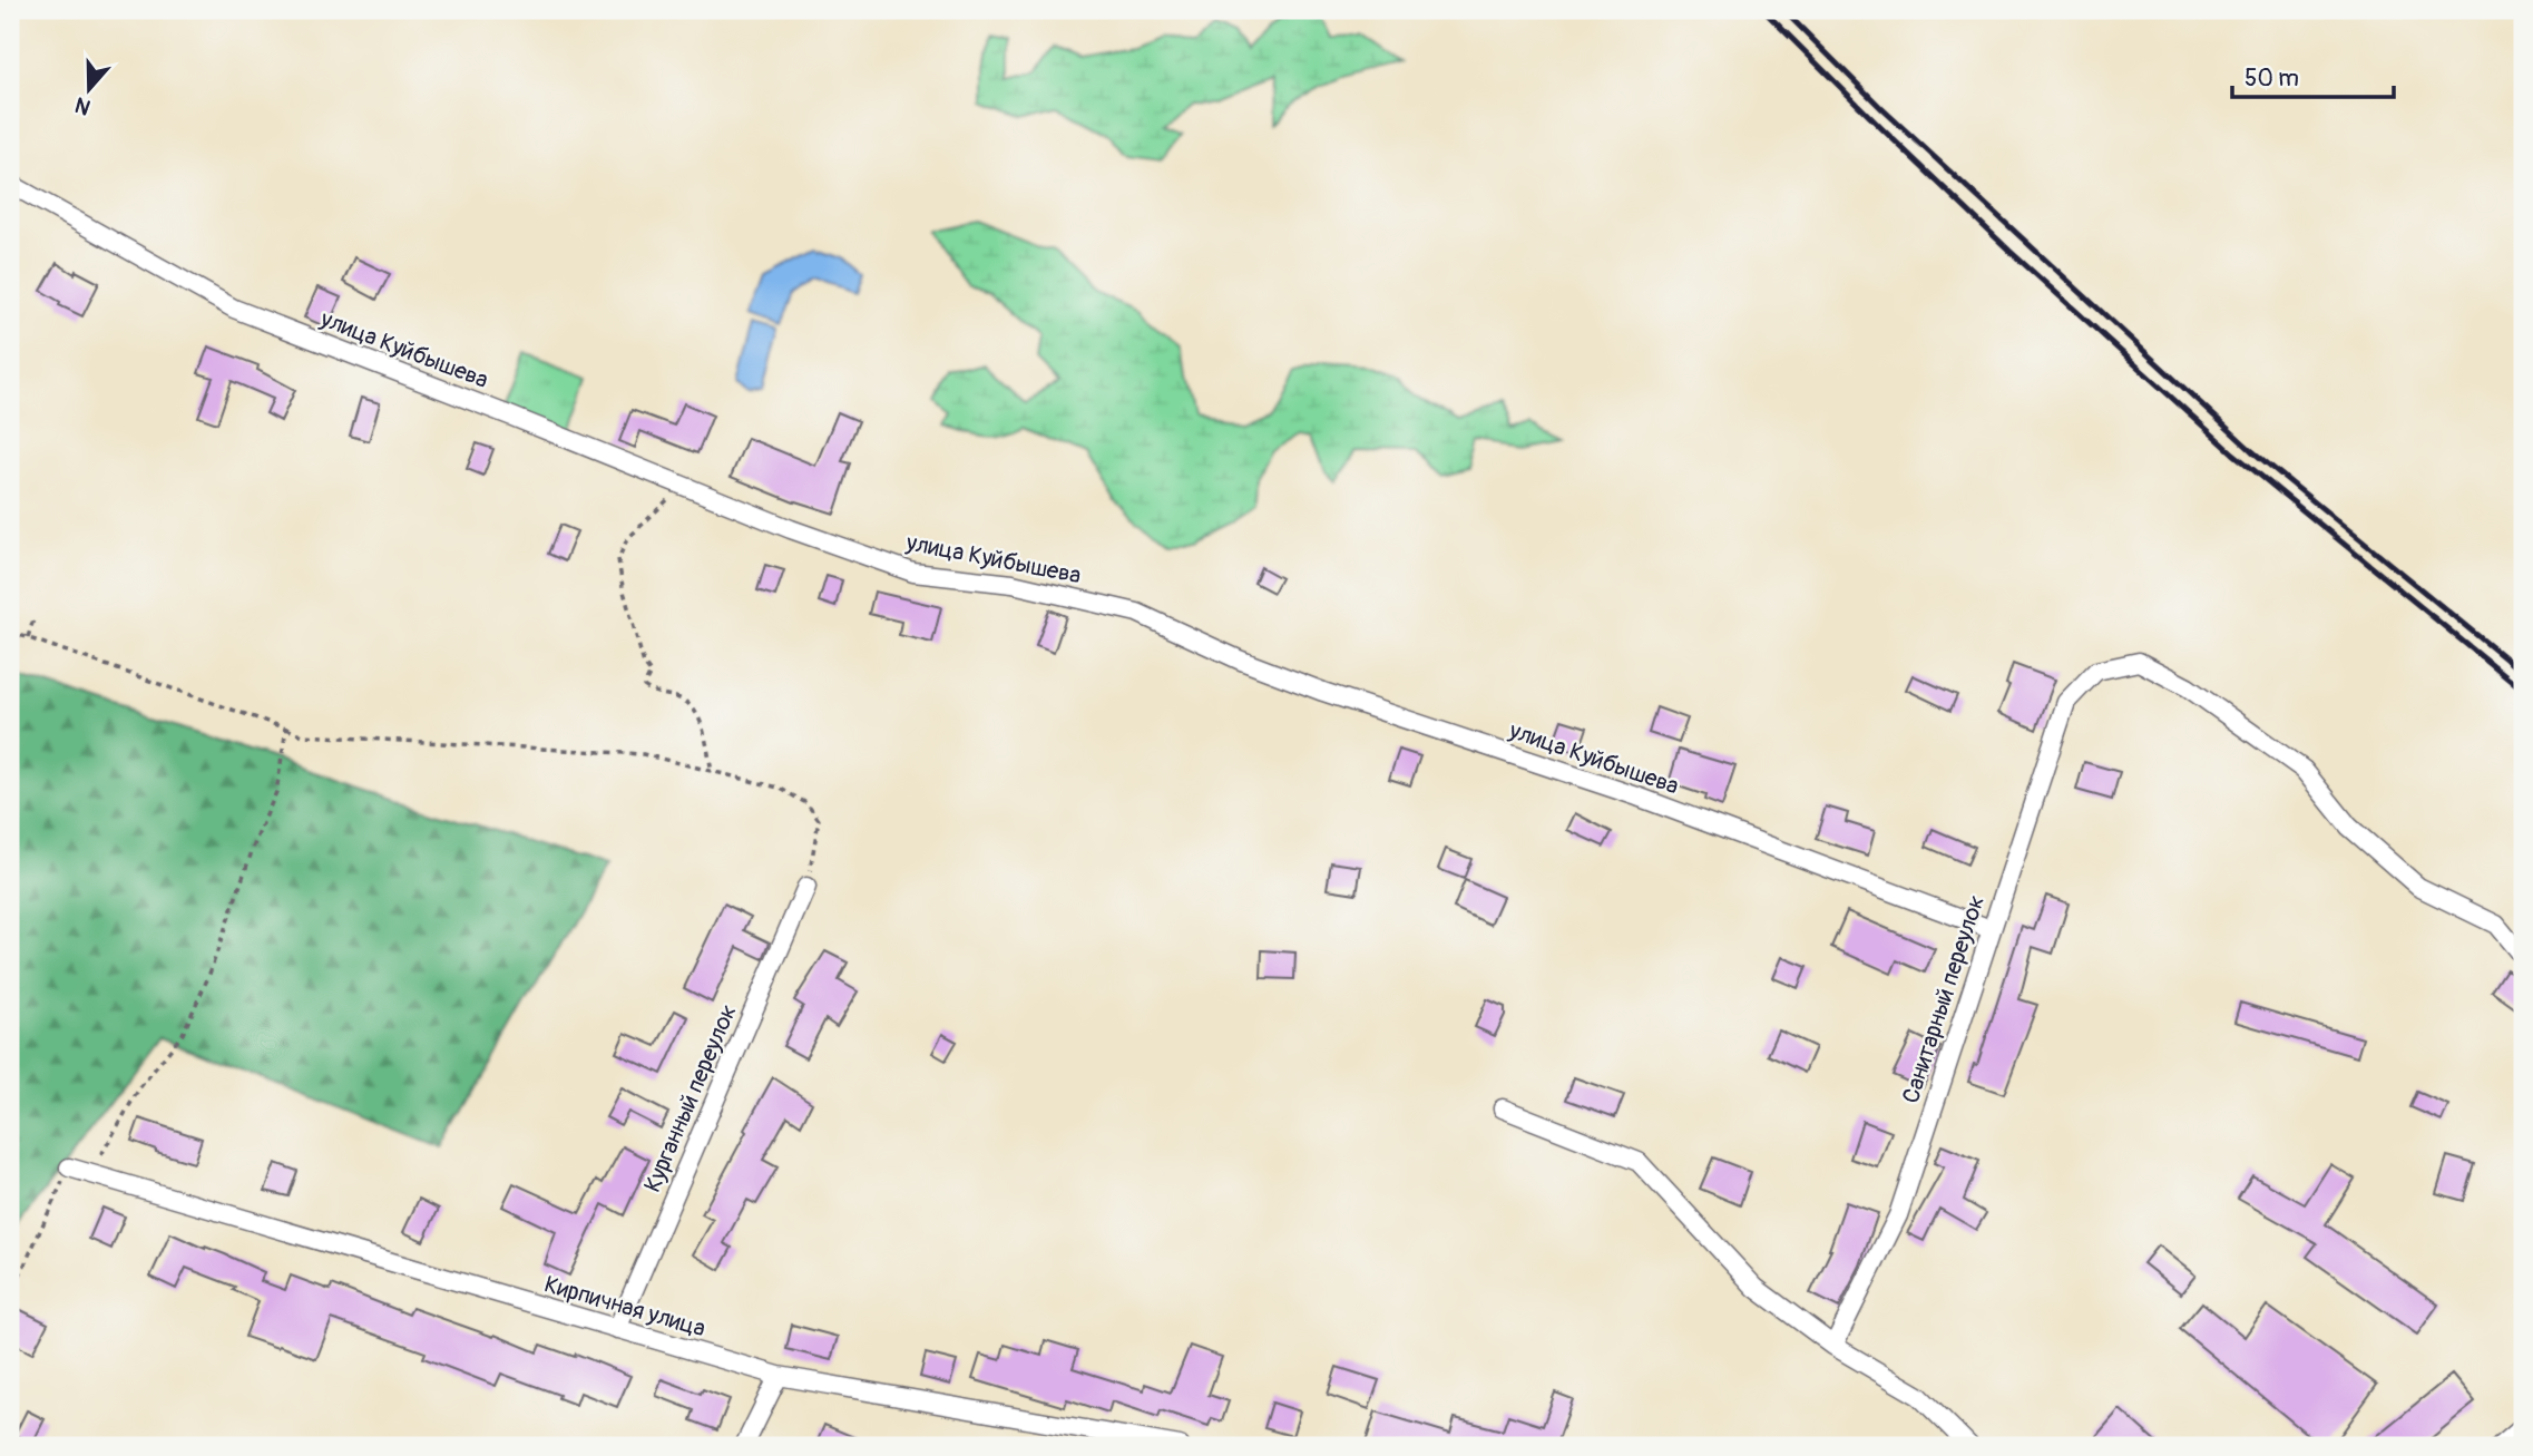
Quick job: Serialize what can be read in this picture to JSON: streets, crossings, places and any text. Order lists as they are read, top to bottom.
{
  "streets": {
    "street": [
      "улица Куйбышева",
      "Санитарный переулок",
      "Курганный переулок",
      "Кирпичная улица"
    ]
  },
  "crossings": [
    ["улица Куйбышева", "Санитарный переулок"],
    ["Курганный переулок", "Кирпичная улица"]
  ],
  "scale_bar": "50 m",
  "north": "bottom"
}
